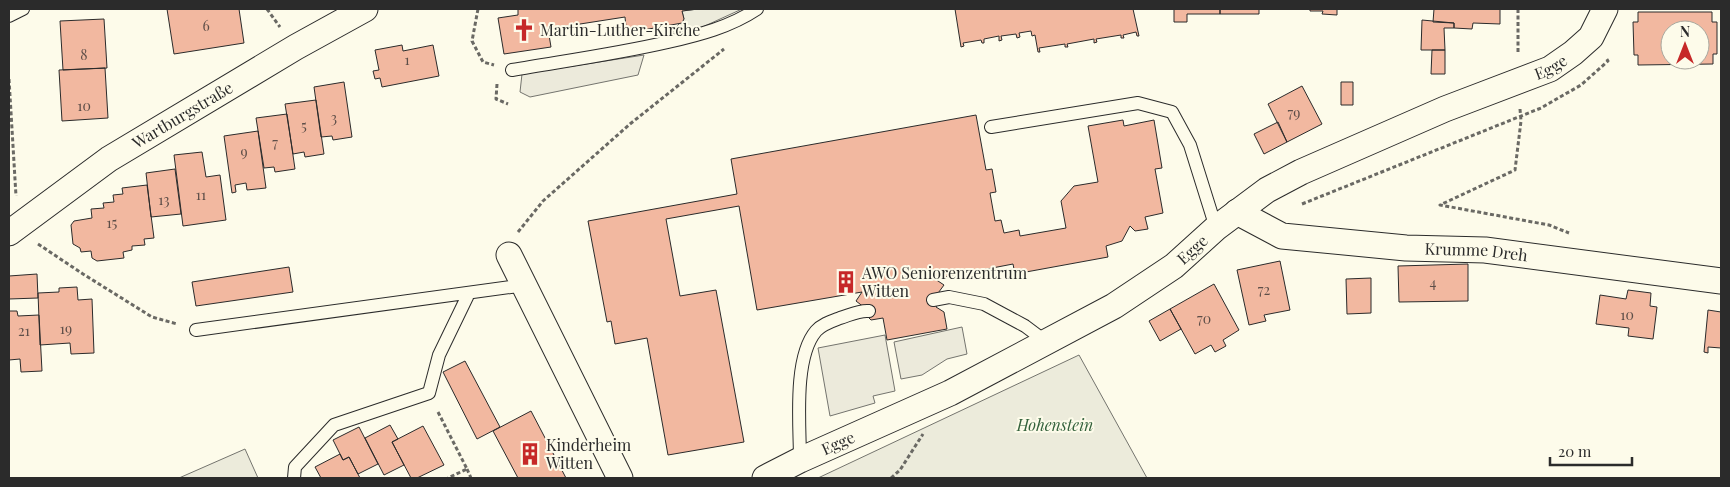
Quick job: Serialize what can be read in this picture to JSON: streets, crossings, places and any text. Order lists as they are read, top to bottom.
{
  "streets": {
    "street": ["Egge", "Wartburgstraße", "Krumme Dreh"]
  },
  "crossings": [
    ["Egge", "Krumme Dreh"]
  ],
  "parks": ["Hohenstein"],
  "places": {
    "church": ["Martin-Luther-Kirche"],
    "building": ["AWO Seniorenzentrum Witten", "Kinderheim Witten"]
  },
  "house_numbers": [
    "6",
    "8",
    "1",
    "10",
    "79",
    "3",
    "5",
    "7",
    "9",
    "11",
    "13",
    "15",
    "4",
    "72",
    "10",
    "70",
    "19",
    "21"
  ],
  "scale_bar": "20 m",
  "north": "top"
}
